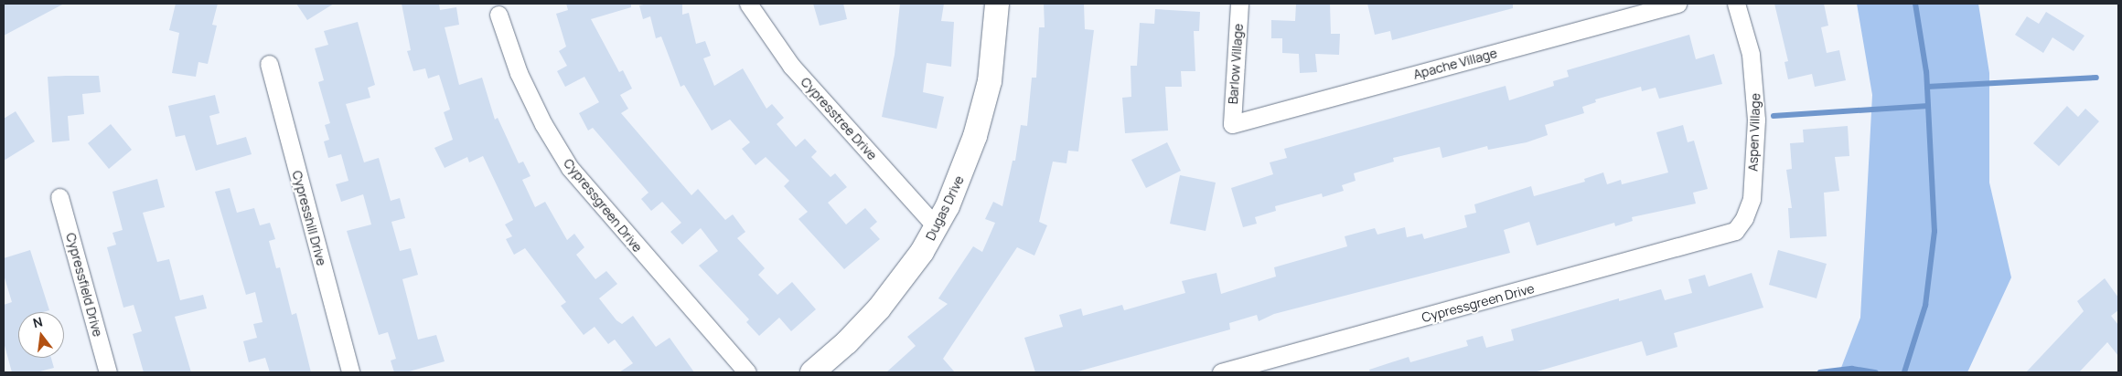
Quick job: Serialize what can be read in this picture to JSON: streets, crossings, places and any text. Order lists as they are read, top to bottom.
{
  "streets": {
    "street": [
      "Barlow Village",
      "Apache Village",
      "Cypresstree Drive",
      "Aspen Village",
      "Cypressgreen Drive",
      "Dugas Drive",
      "Cypresshill Drive",
      "Cypressfield Drive"
    ]
  },
  "crossings": [
    ["Barlow Village", "Apache Village"],
    ["Cypresstree Drive", "Dugas Drive"],
    ["Aspen Village", "Cypressgreen Drive"]
  ],
  "north": "top"
}
